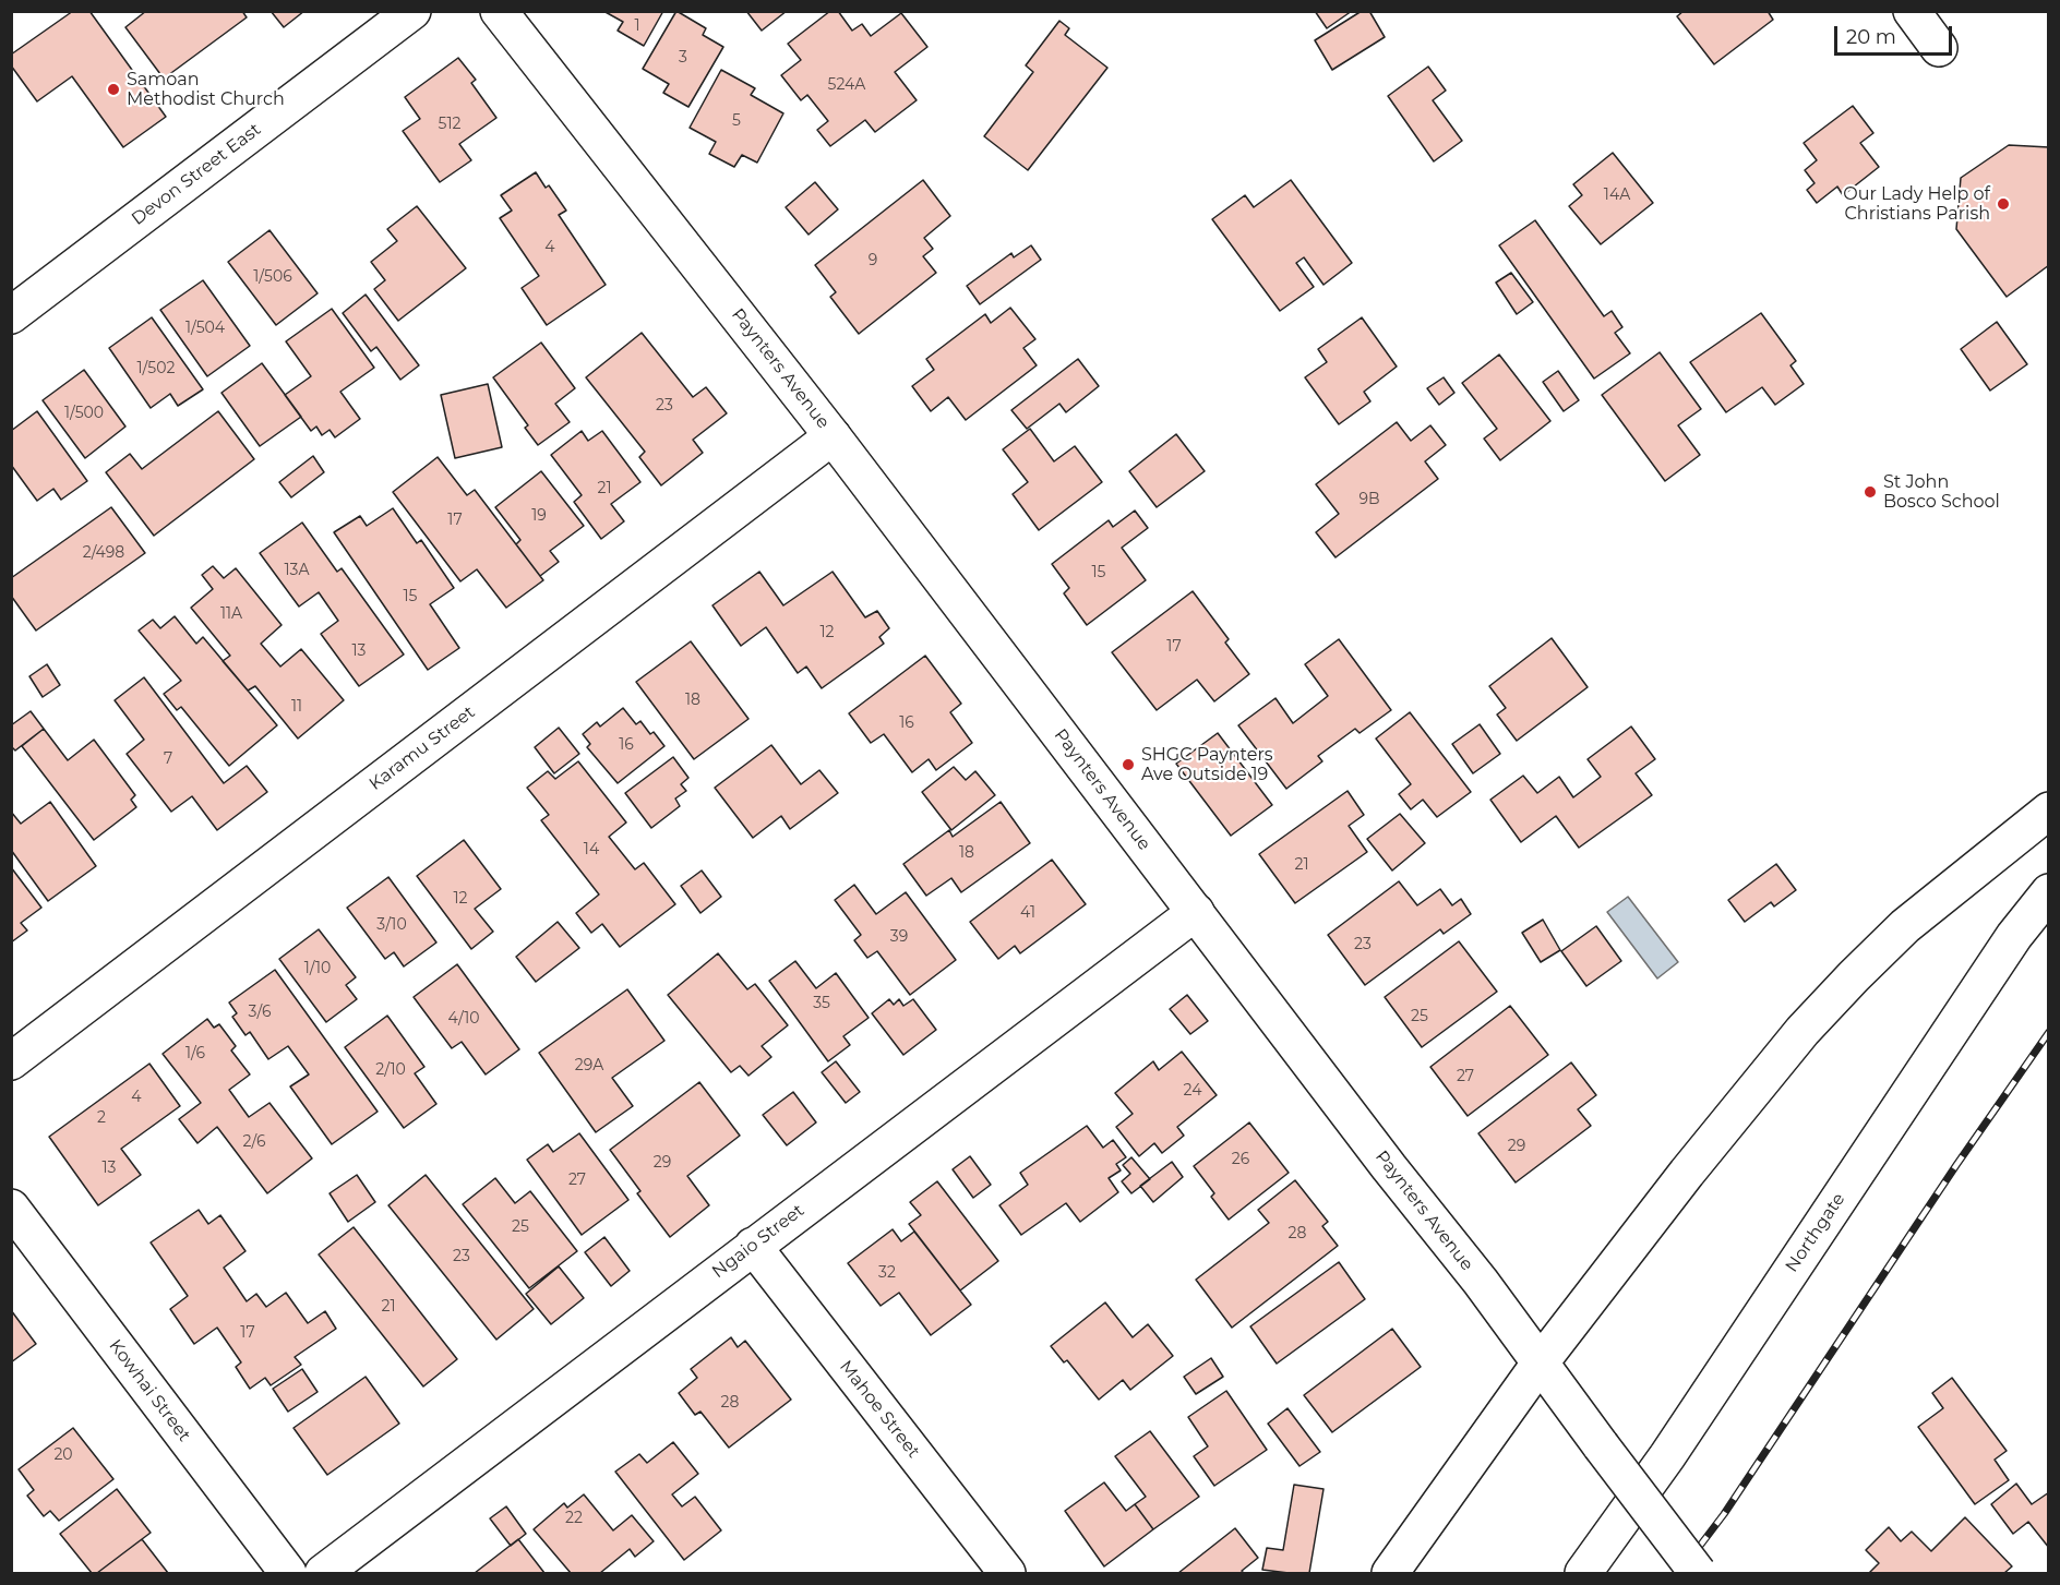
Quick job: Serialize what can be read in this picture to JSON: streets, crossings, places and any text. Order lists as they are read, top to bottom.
{
  "streets": {
    "main road": [
      "Devon Street East",
      "Paynters Avenue",
      "Karamu Street",
      "Northgate",
      "Ngaio Street",
      "Kowhai Street",
      "Mahoe Street"
    ]
  },
  "crossings": [
    ["Paynters Avenue", "Karamu Street"],
    ["Paynters Avenue", "Ngaio Street"],
    ["Ngaio Street", "Mahoe Street"]
  ],
  "places": [
    "Samoan Methodist Church",
    "Our Lady Help of Christians Parish",
    "St John Bosco School",
    "SHGC Paynters Ave Outside 19"
  ],
  "house_numbers": [
    "1",
    "3",
    "524A",
    "5",
    "512",
    "14A",
    "4",
    "9",
    "1/506",
    "1/504",
    "1/502",
    "23",
    "1/500",
    "21",
    "9B",
    "19",
    "17",
    "2/498",
    "13A",
    "15",
    "15",
    "11A",
    "12",
    "17",
    "13",
    "18",
    "11",
    "16",
    "16",
    "7",
    "14",
    "18",
    "21",
    "12",
    "41",
    "3/10",
    "39",
    "23",
    "1/10",
    "35",
    "3/6",
    "25",
    "4/10",
    "1/6",
    "29A",
    "2/10",
    "27",
    "24",
    "4",
    "2",
    "2/6",
    "29",
    "26",
    "29",
    "13",
    "27",
    "25",
    "28",
    "23",
    "32",
    "21",
    "17",
    "28",
    "20",
    "22"
  ],
  "scale_bar": "20 m"
}
